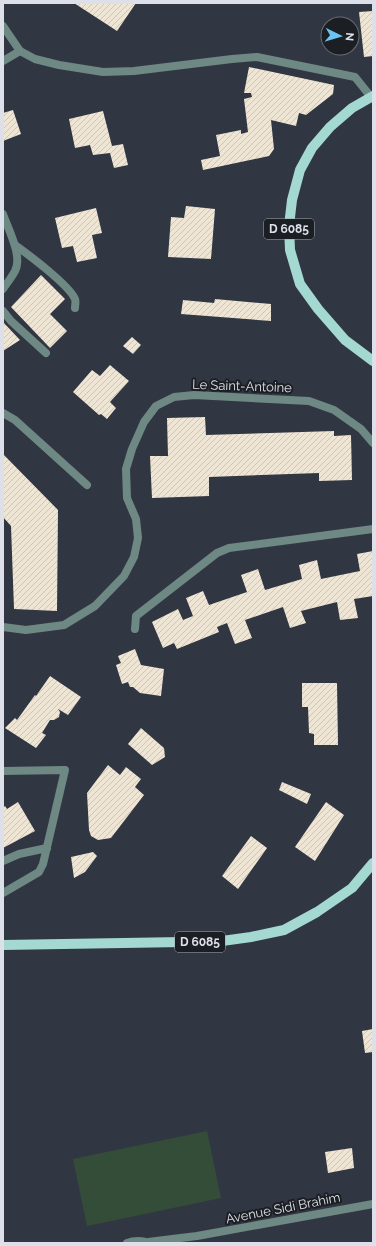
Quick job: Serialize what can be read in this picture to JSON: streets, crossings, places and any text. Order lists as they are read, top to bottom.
{
  "streets": {
    "main road": ["D 6085"],
    "street": ["Le Saint-Antoine", "Avenue Sidi Brahim"]
  },
  "north": "right"
}
